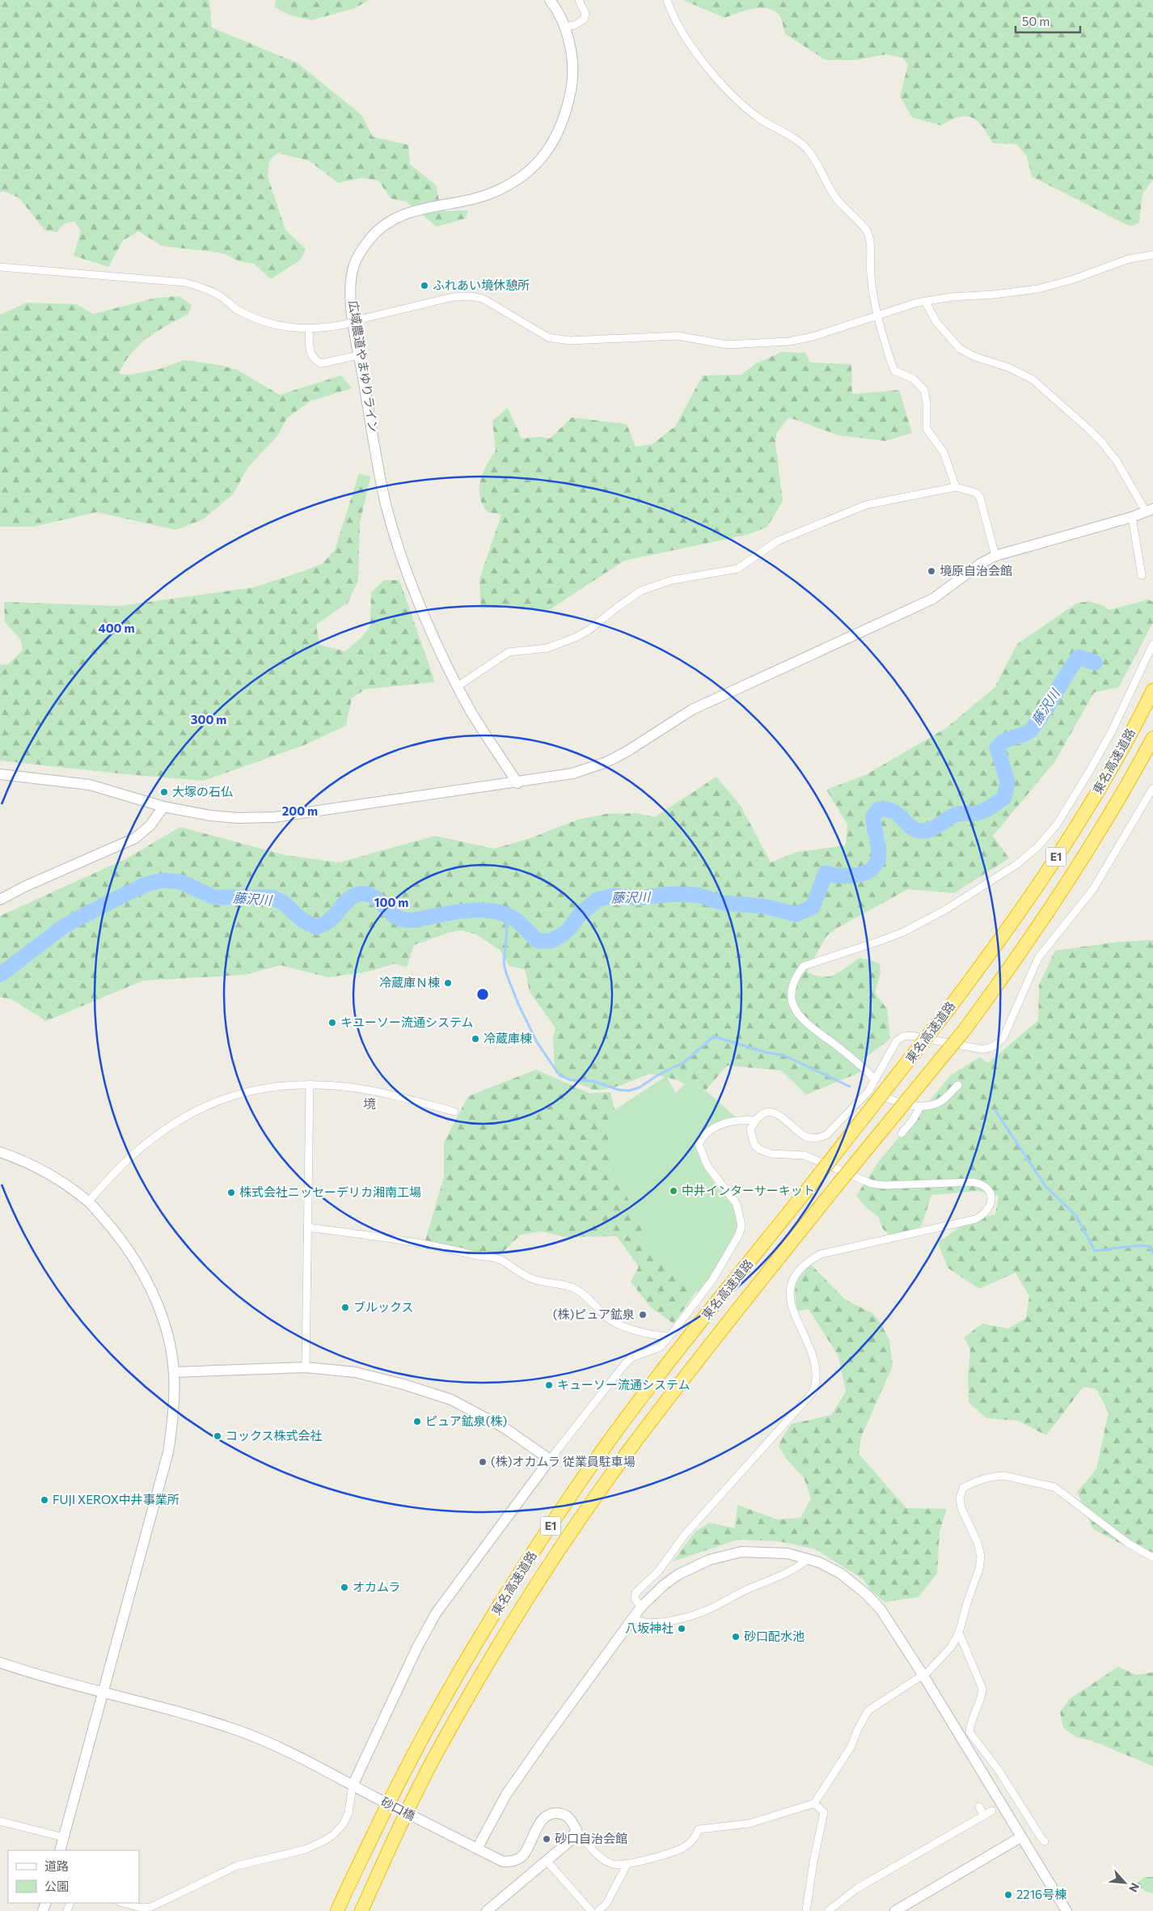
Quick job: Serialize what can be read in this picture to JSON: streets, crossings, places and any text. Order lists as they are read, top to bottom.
{
  "streets": {
    "highway": ["東名高速道路", "E1"],
    "street": ["広域農道やまゆりライン", "砂口橋"]
  },
  "districts": ["境"],
  "water": ["藤沢川"],
  "places": [
    "ふれあい境休憩所",
    "境原自治会館",
    "大塚の石仏",
    "冷蔵庫Ｎ棟",
    "キユーソー流通システム",
    "冷蔵庫棟",
    "中井インターサーキット",
    "株式会社ニッセーデリカ湘南工場",
    "ブルックス",
    "(株)ピュア鉱泉",
    "キューソー流通システム",
    "ピュア鉱泉(株)",
    "コックス株式会社",
    "(株)オカムラ 従業員駐車場",
    "FUJI XEROX中井事業所",
    "オカムラ",
    "八坂神社",
    "砂口配水池",
    "砂口自治会館",
    "2216号棟"
  ],
  "legend": ["道路", "公園"],
  "scale_bar": "50 m",
  "north": "bottom right",
  "rings": [
    "400 m",
    "300 m",
    "200 m",
    "100 m"
  ]
}
